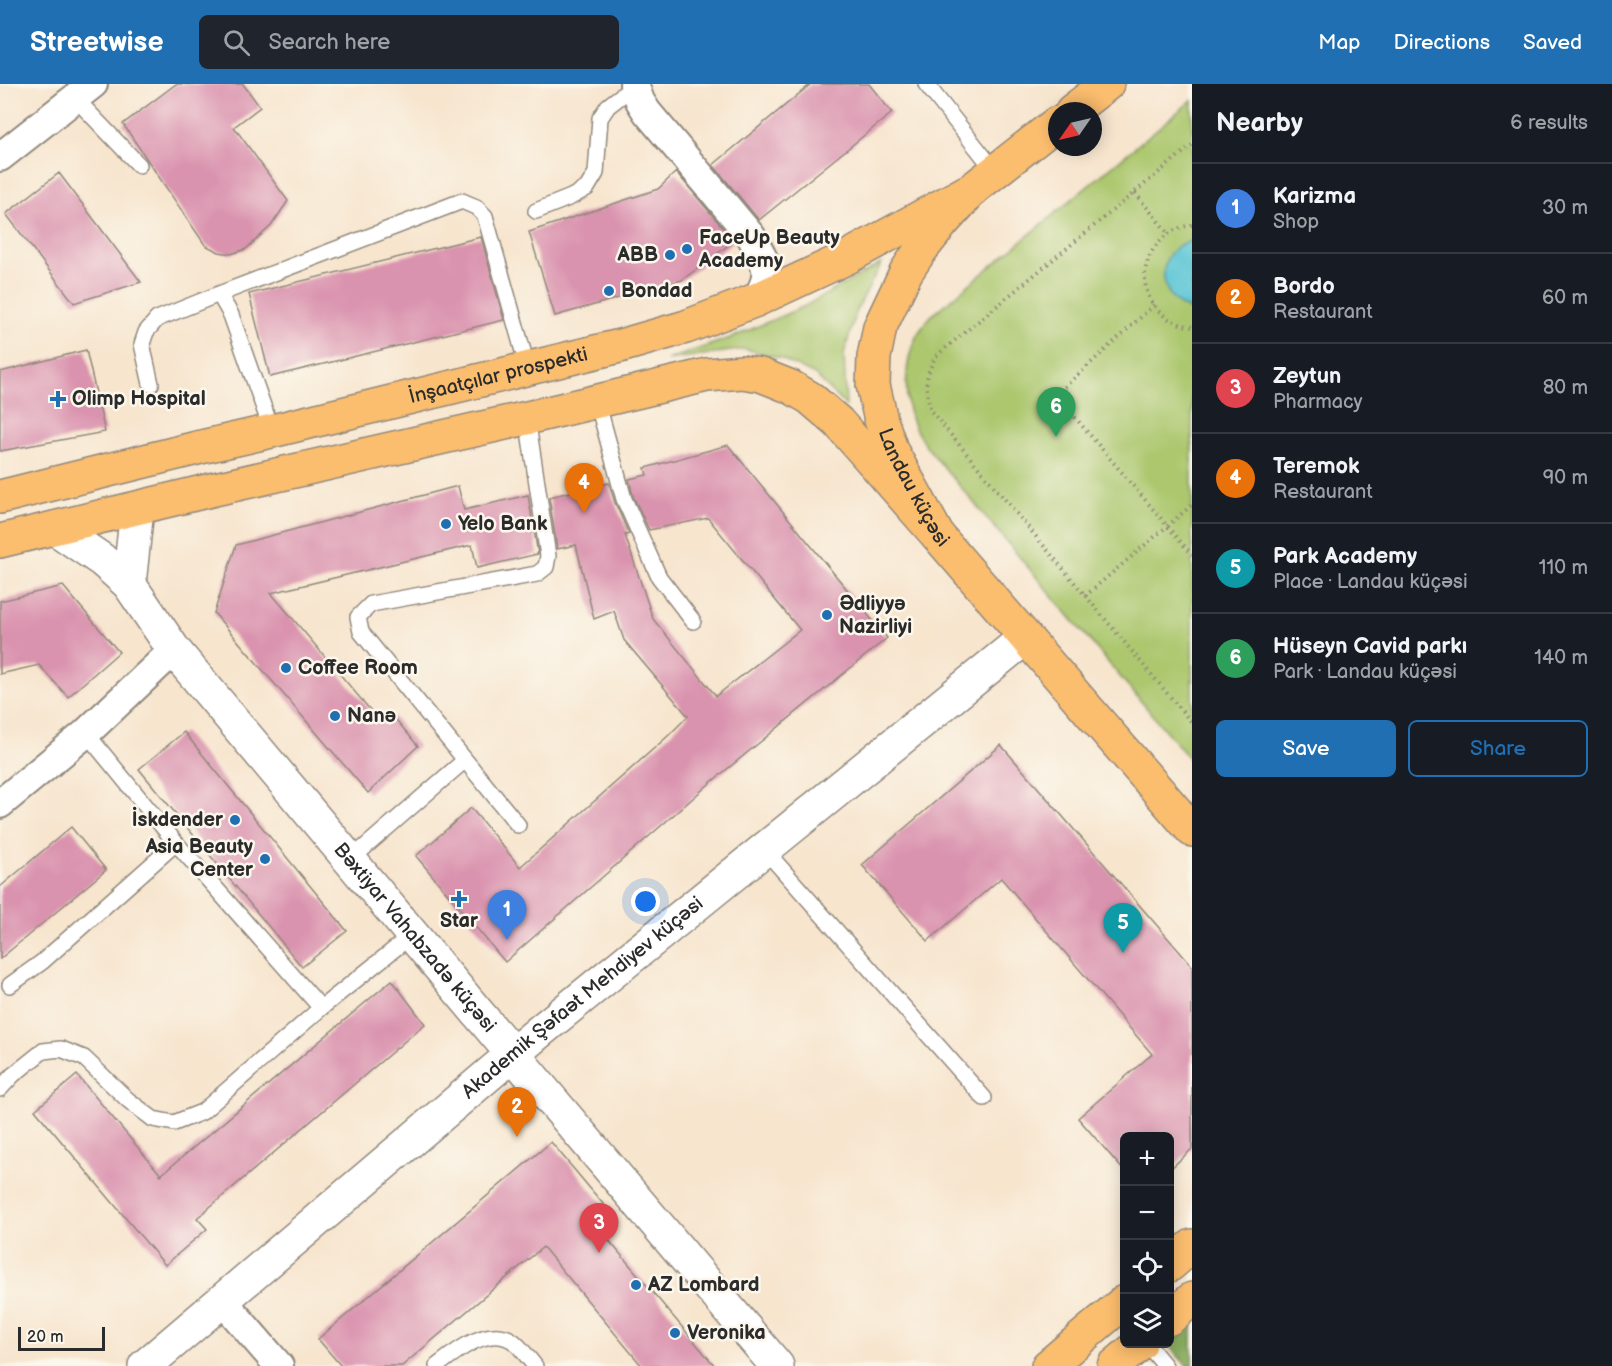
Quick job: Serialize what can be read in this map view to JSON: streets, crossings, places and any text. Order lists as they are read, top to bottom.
{
  "streets": {
    "main road": ["İnşaatçılar prospekti", "Landau küçəsi"],
    "street": ["Bəxtiyar Vahabzadə küçəsi", "Akademik Şəfaət Mehdiyev küçəsi"]
  },
  "crossings": [
    ["İnşaatçılar prospekti", "Landau küçəsi"],
    ["Landau küçəsi", "Akademik Şəfaət Mehdiyev küçəsi"],
    ["Bəxtiyar Vahabzadə küçəsi", "Akademik Şəfaət Mehdiyev küçəsi"]
  ],
  "places": {
    "other": [
      "FaceUp Beauty Academy",
      "ABB",
      "Bondad",
      "Yelo Bank",
      "Ədliyyə Nazirliyi",
      "Coffee Room",
      "Nanə",
      "İskdender",
      "Asia Beauty Center",
      "AZ Lombard",
      "Veronika"
    ],
    "health": ["Olimp Hospital", "Star"]
  },
  "scale_bar": "20 m",
  "north": "bottom left",
  "page": {
    "header": "Streetwise",
    "search": "Search here",
    "nav": ["Map", "Directions", "Saved"],
    "heading": ["Nearby", "6 results"],
    "list": [
      {
        "mark": "1",
        "name": "Karizma",
        "note": "Shop",
        "value": "30 m"
      },
      {
        "mark": "2",
        "name": "Bordo",
        "note": "Restaurant",
        "value": "60 m"
      },
      {
        "mark": "3",
        "name": "Zeytun",
        "note": "Pharmacy",
        "value": "80 m"
      },
      {
        "mark": "4",
        "name": "Teremok",
        "note": "Restaurant",
        "value": "90 m"
      },
      {
        "mark": "5",
        "name": "Park Academy",
        "note": "Place · Landau küçəsi",
        "value": "110 m"
      },
      {
        "mark": "6",
        "name": "Hüseyn Cavid parkı",
        "note": "Park · Landau küçəsi",
        "value": "140 m"
      }
    ],
    "pins": [
      "6",
      "4",
      "1",
      "5",
      "2",
      "3"
    ],
    "buttons": ["Save", "Share"],
    "map_buttons": ["+", "−"],
    "scale": "20 m"
  }
}
